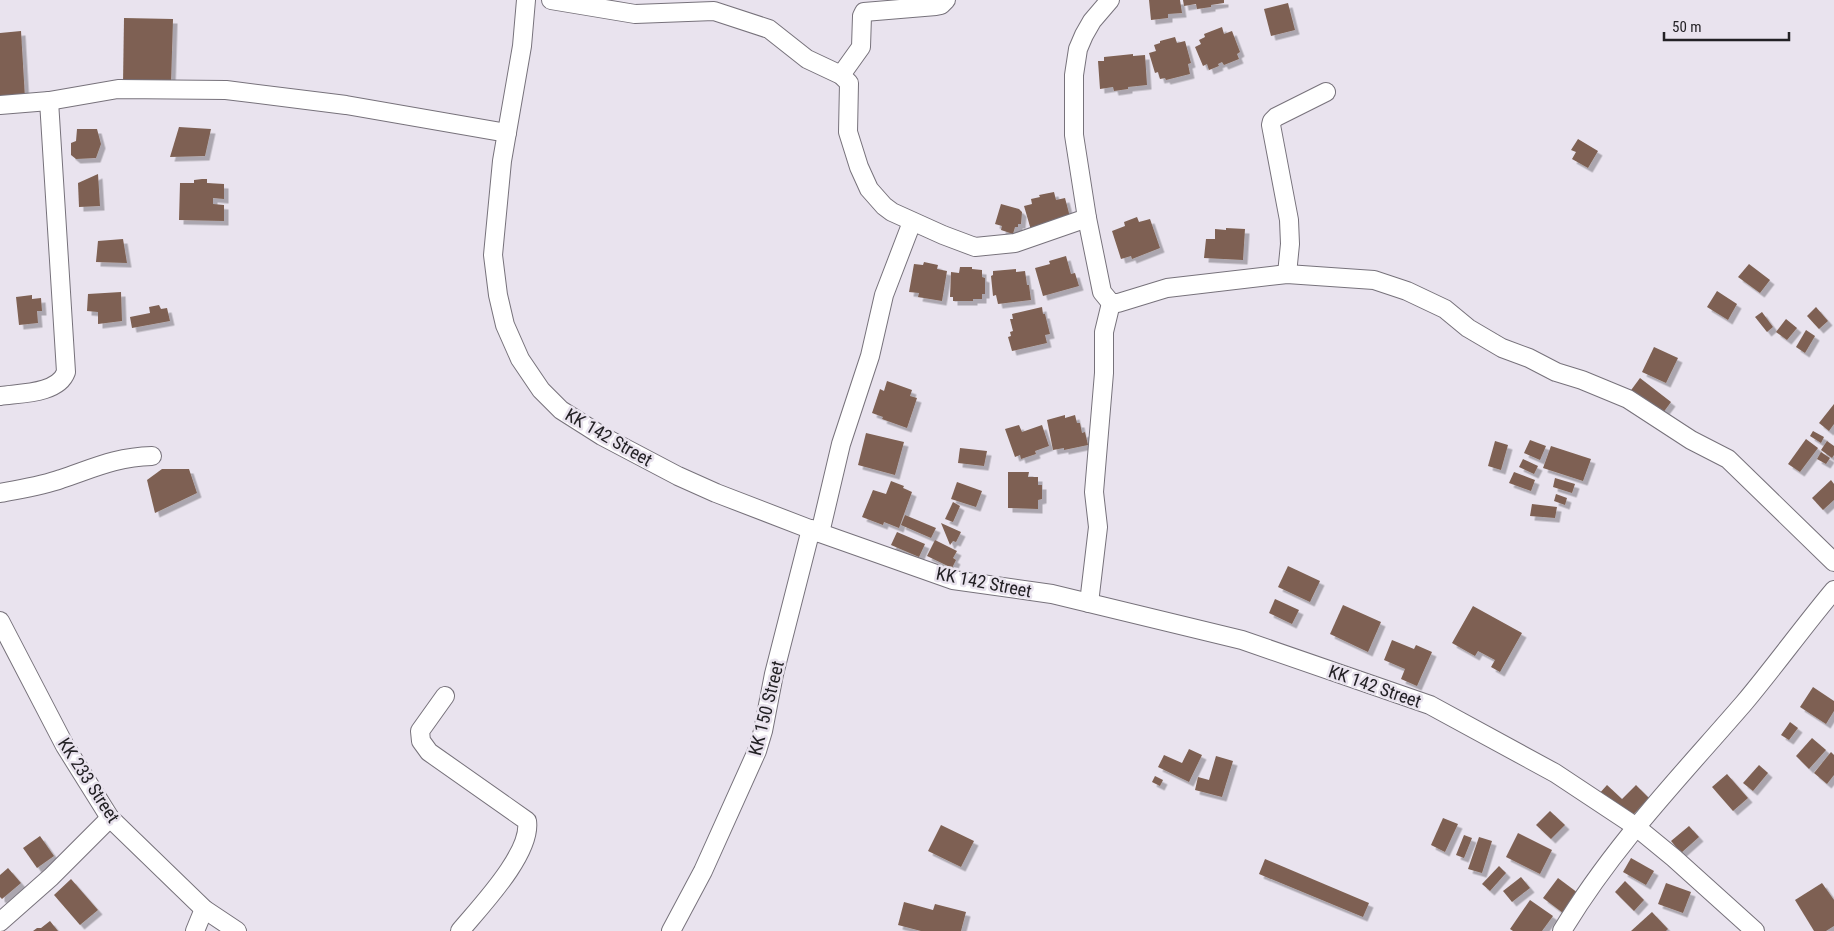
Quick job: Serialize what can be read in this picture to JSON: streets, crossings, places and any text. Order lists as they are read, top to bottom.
{
  "streets": {
    "street": ["KK 142 Street", "KK 150 Street", "KK 233 Street"]
  },
  "crossings": [
    ["KK 142 Street", "KK 150 Street"]
  ],
  "scale_bar": "50 m"
}
